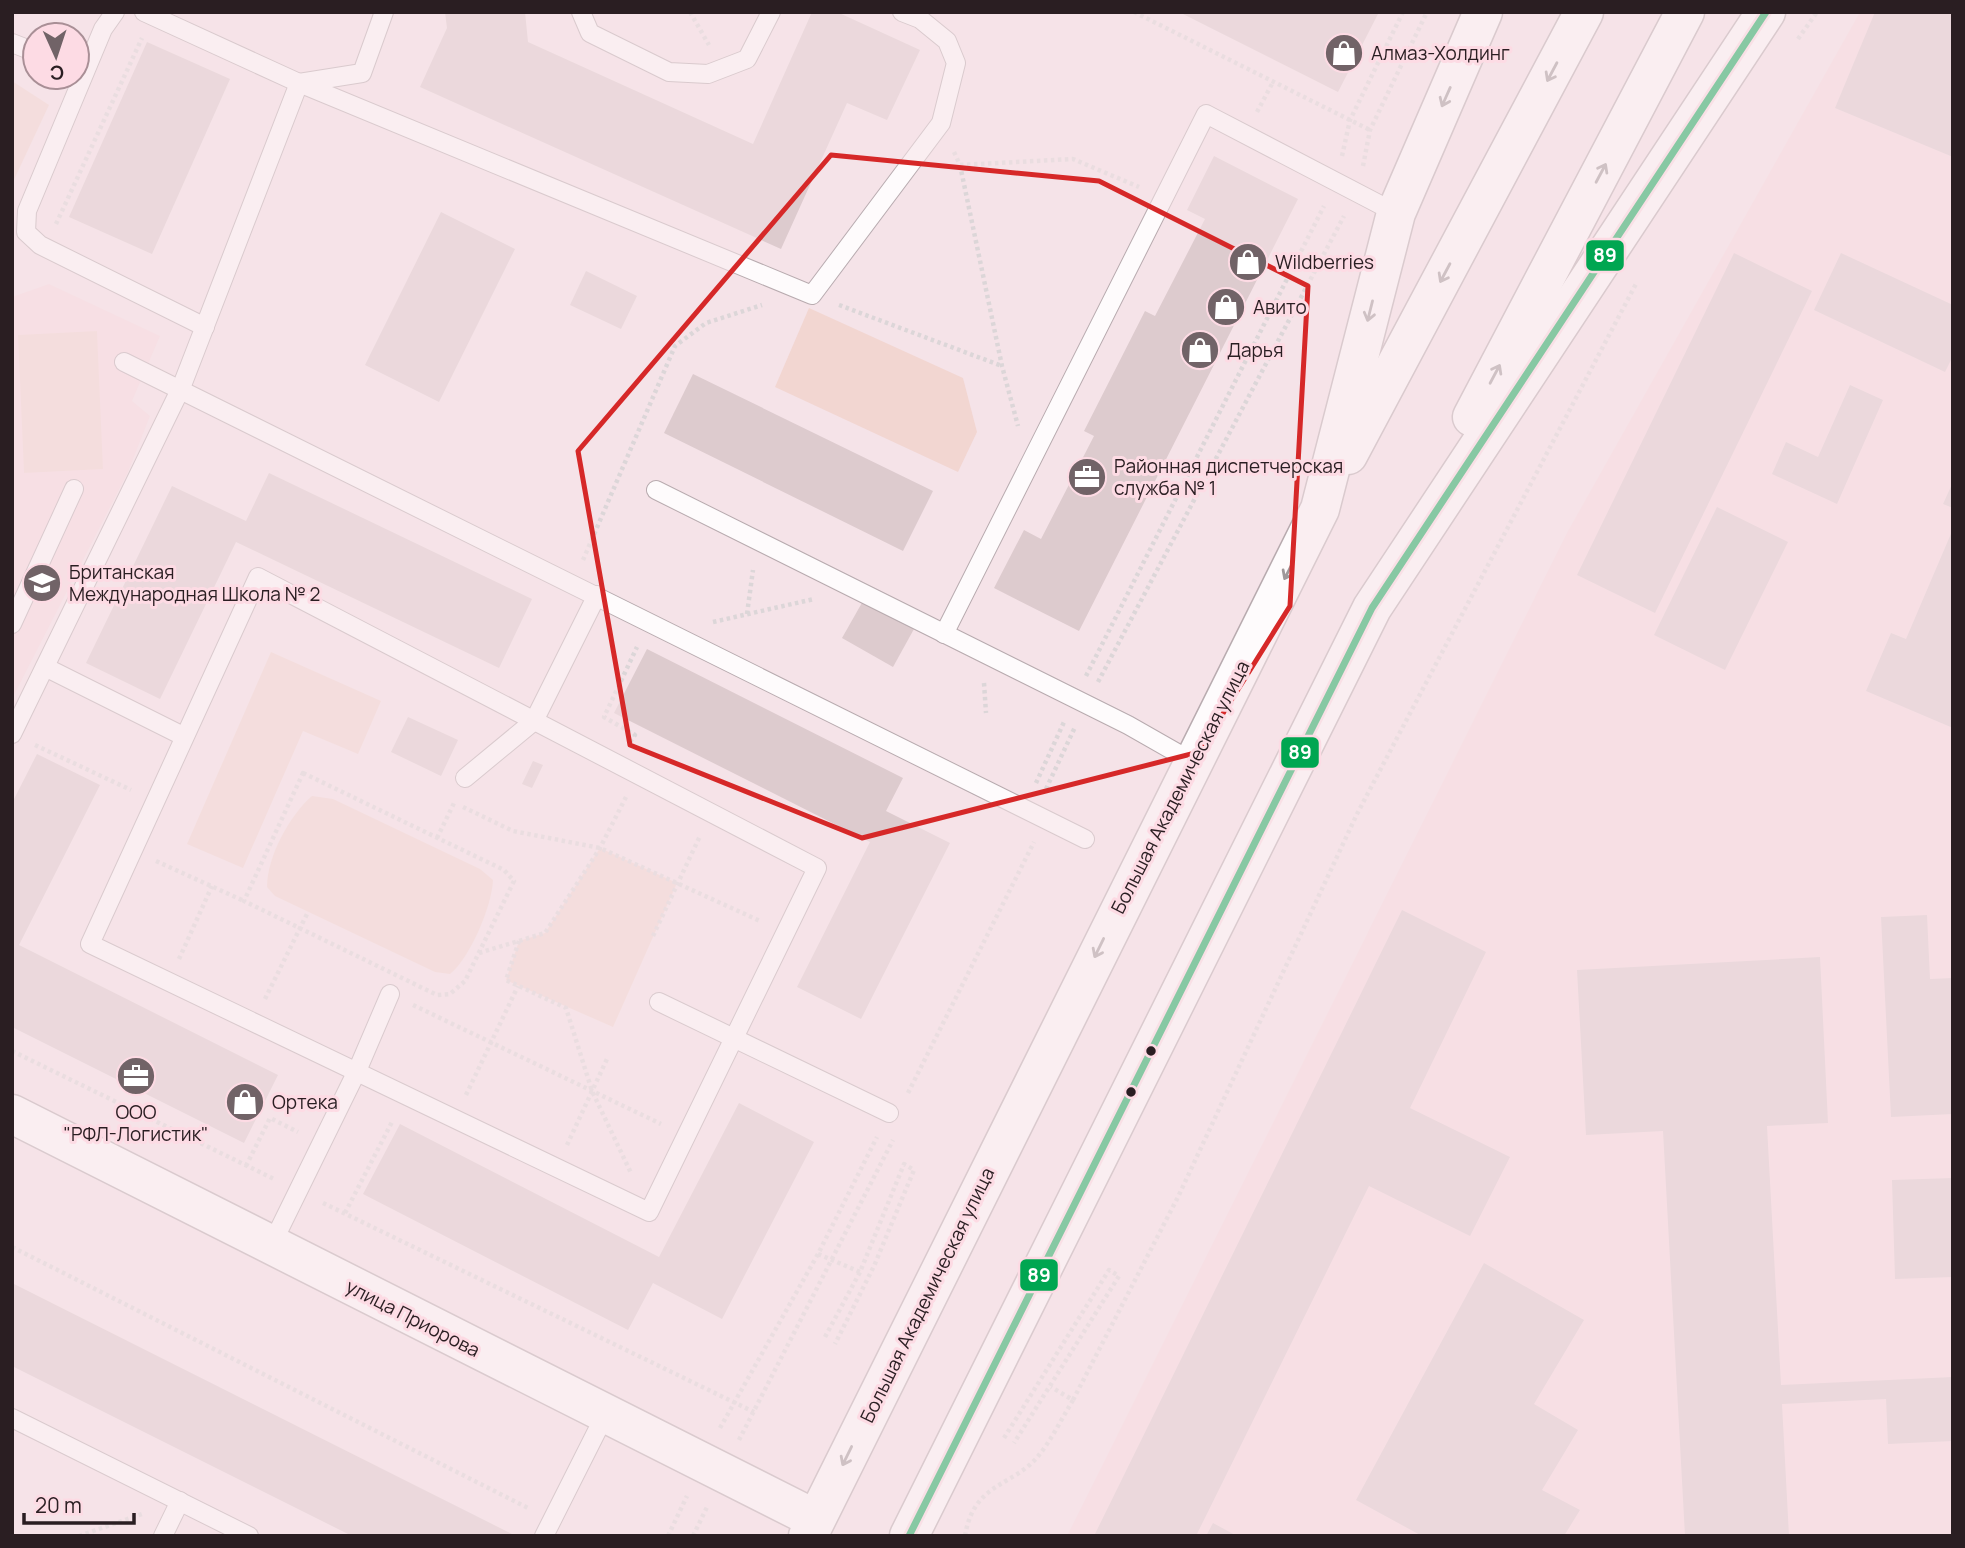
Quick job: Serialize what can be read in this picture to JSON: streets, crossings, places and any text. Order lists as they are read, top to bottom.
{
  "streets": {
    "main road": ["Большая Академическая улица", "улица Приорова"]
  },
  "crossings": [
    ["Большая Академическая улица", "улица Приорова"]
  ],
  "places": {
    "shop": [
      "Алмаз-Холдинг",
      "Wildberries",
      "Авито",
      "Дарья",
      "Ортека"
    ],
    "office": ["Районная диспетчерская служба № 1", "ООО \"РФЛ-Логистик\""],
    "school or university": ["Британская Международная Школа № 2"]
  },
  "lines": ["transit line 89"],
  "scale_bar": "20 m",
  "north": "bottom"
}
